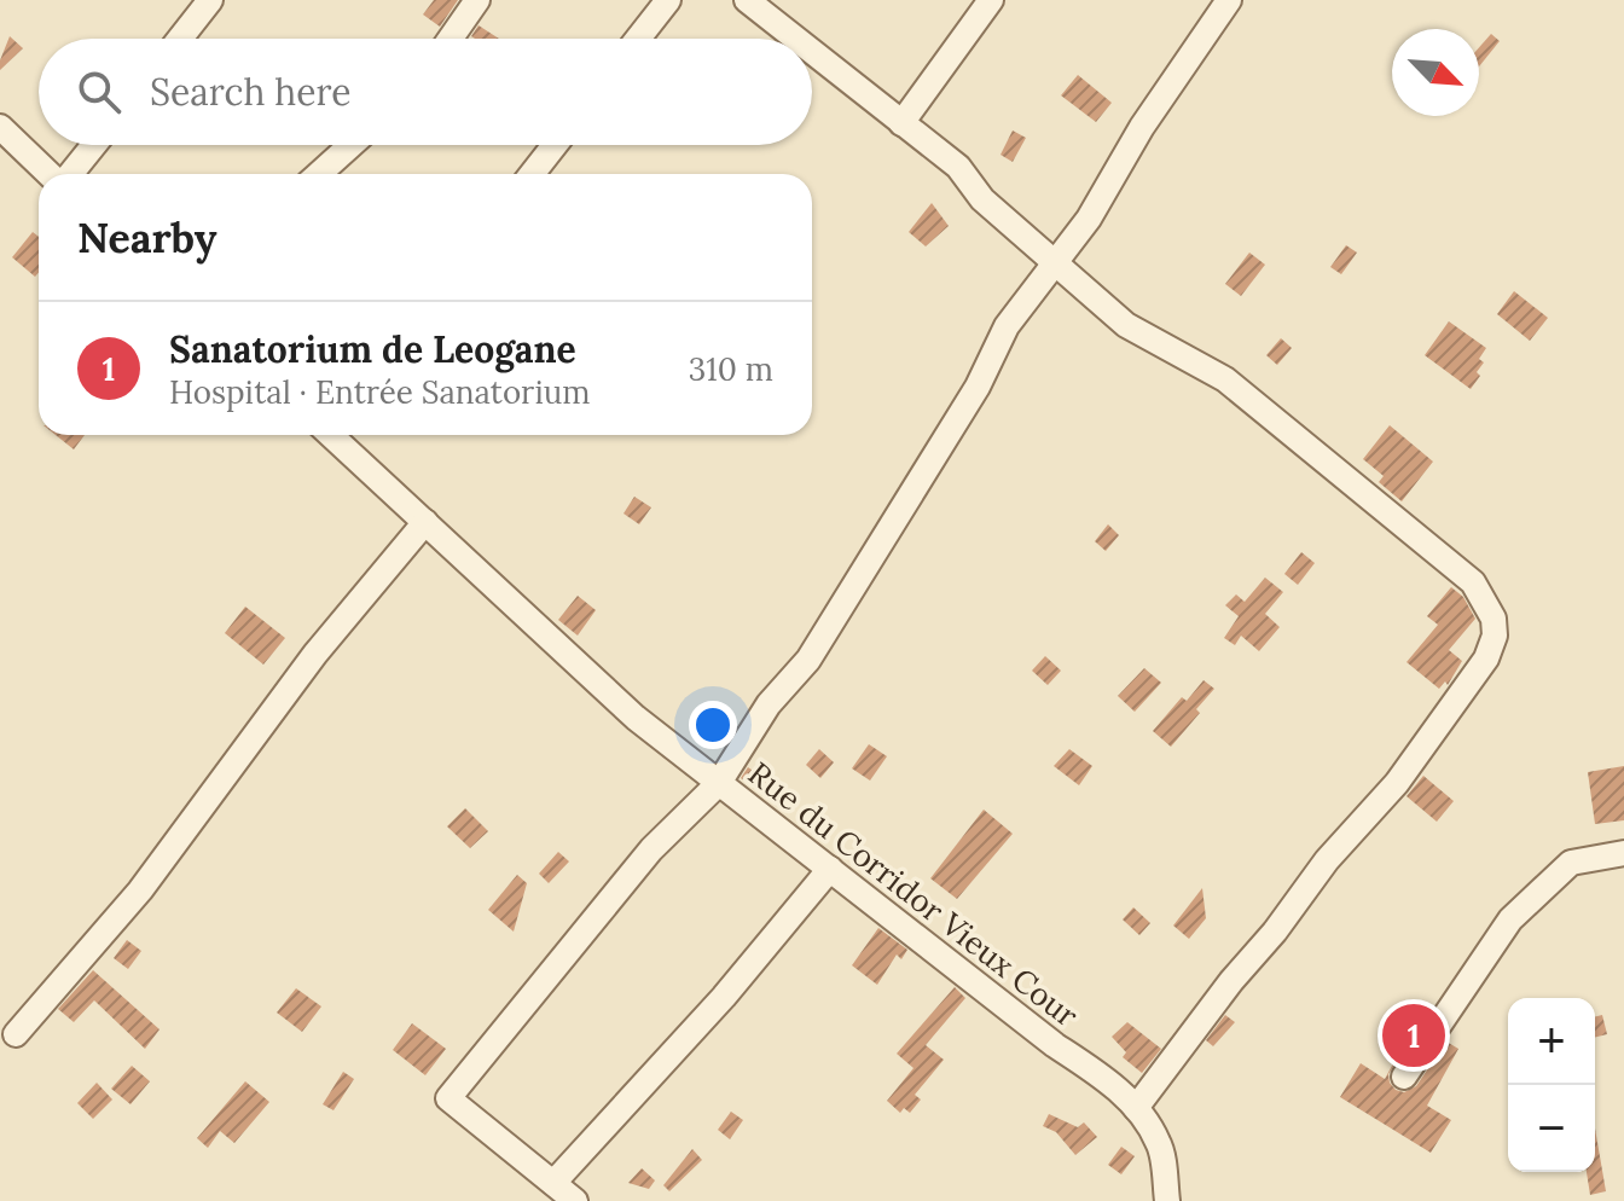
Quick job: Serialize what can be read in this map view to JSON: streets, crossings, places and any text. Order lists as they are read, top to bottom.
{
  "streets": {
    "street": ["Rue du Corridor Vieux Cour"]
  },
  "north": "bottom right",
  "page": {
    "search": "Search here",
    "heading": "Nearby",
    "list": [
      {
        "mark": "1",
        "name": "Sanatorium de Leogane",
        "note": "Hospital · Entrée Sanatorium",
        "value": "310 m"
      }
    ],
    "map_buttons": ["+", "−"],
    "pins": "1"
  }
}
